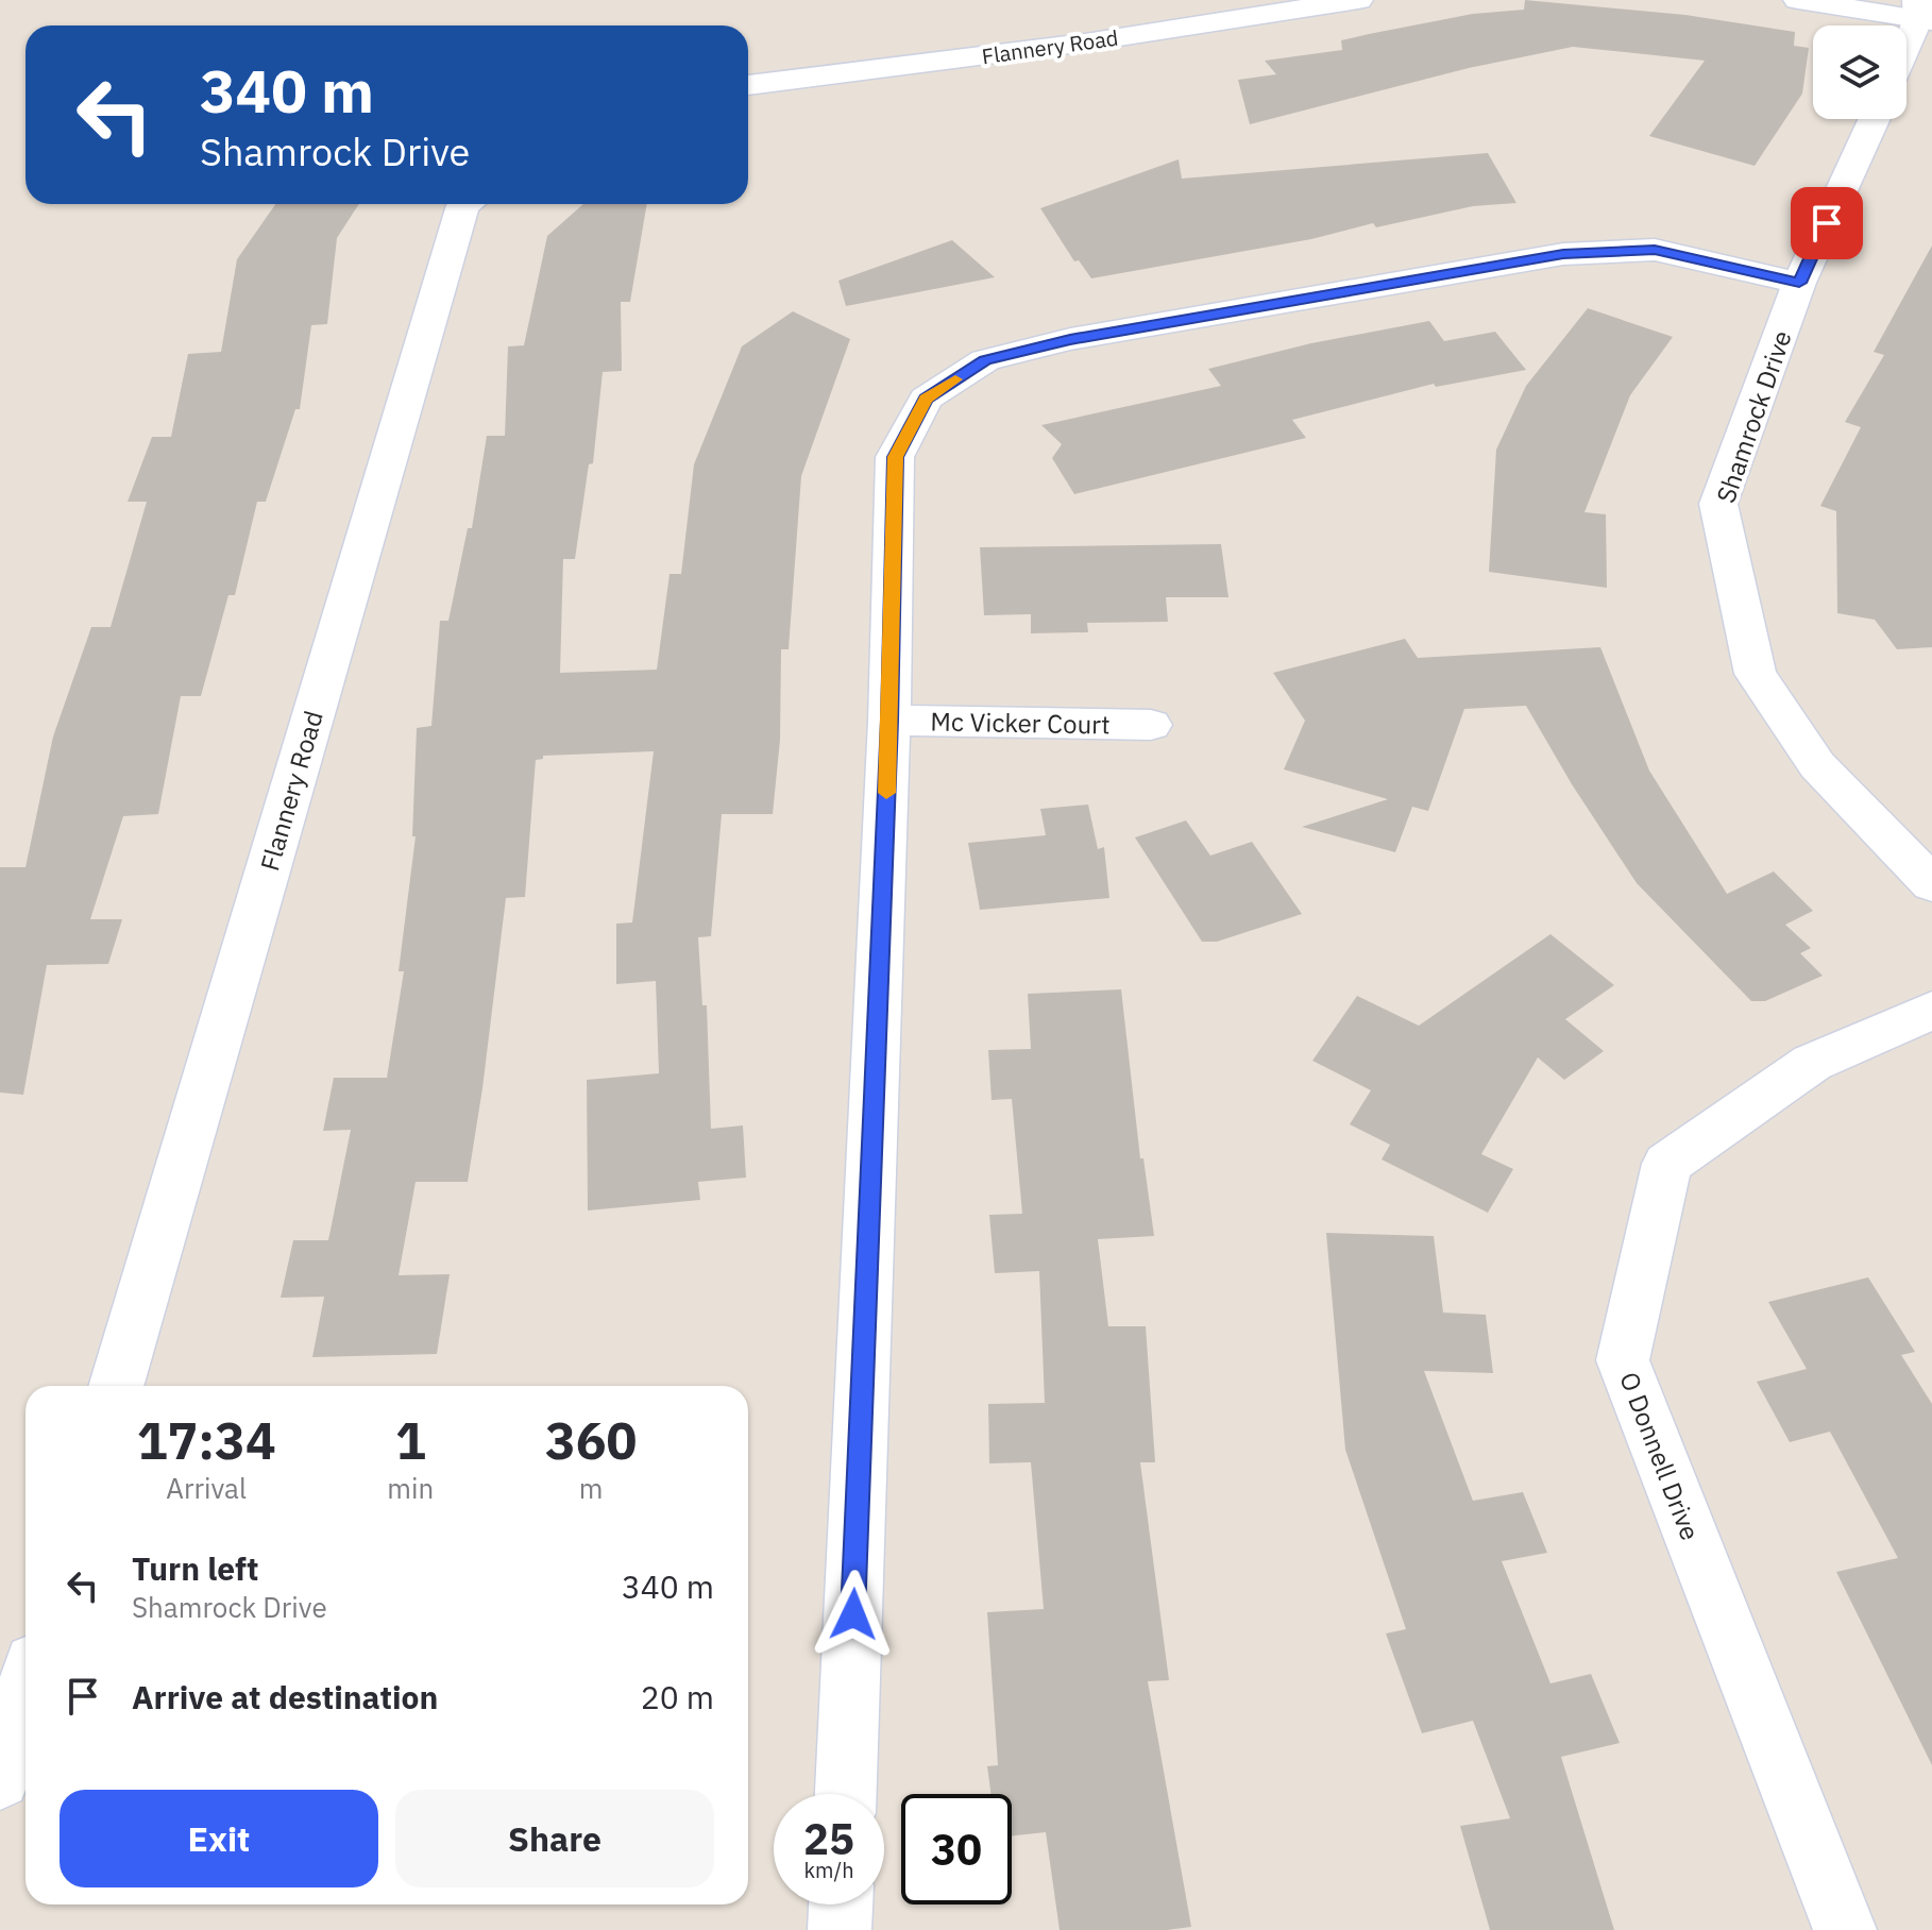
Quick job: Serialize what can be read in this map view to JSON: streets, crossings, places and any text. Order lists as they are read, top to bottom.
{
  "streets": {
    "street": [
      "Flannery Road",
      "Shamrock Drive",
      "Mc Vicker Court",
      "O Donnell Drive"
    ]
  },
  "page": {
    "turn": ["340 m", "Shamrock Drive"],
    "eta": [
      "17:34",
      "Arrival",
      "1",
      "min",
      "360",
      "m"
    ],
    "list": [
      {
        "name": "Turn left",
        "note": "Shamrock Drive",
        "value": "340 m"
      },
      {
        "name": "Arrive at destination",
        "value": "20 m"
      }
    ],
    "buttons": ["Exit", "Share"],
    "speed": "25 km/h",
    "limit": "30"
  }
}
